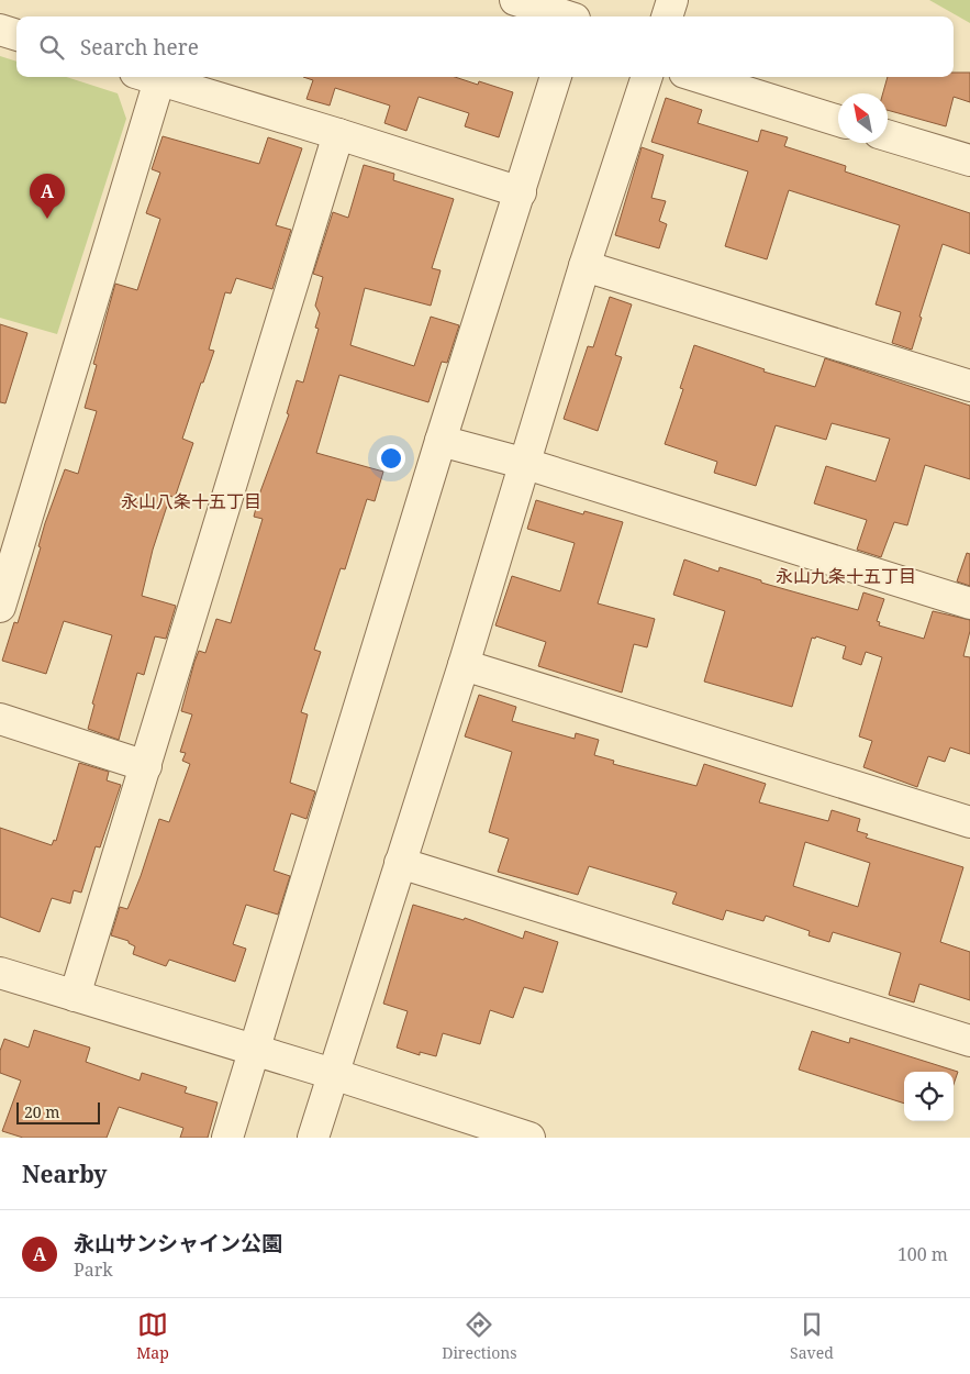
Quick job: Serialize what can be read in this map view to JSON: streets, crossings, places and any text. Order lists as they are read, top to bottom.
{
  "districts": ["永山八条十五丁目", "永山九条十五丁目"],
  "scale_bar": "20 m",
  "north": "top left",
  "page": {
    "search": "Search here",
    "pins": "A",
    "scale": "20 m",
    "heading": "Nearby",
    "list": [
      {
        "mark": "A",
        "name": "永山サンシャイン公園",
        "note": "Park",
        "value": "100 m"
      }
    ],
    "nav": ["Map", "Directions", "Saved"]
  }
}
